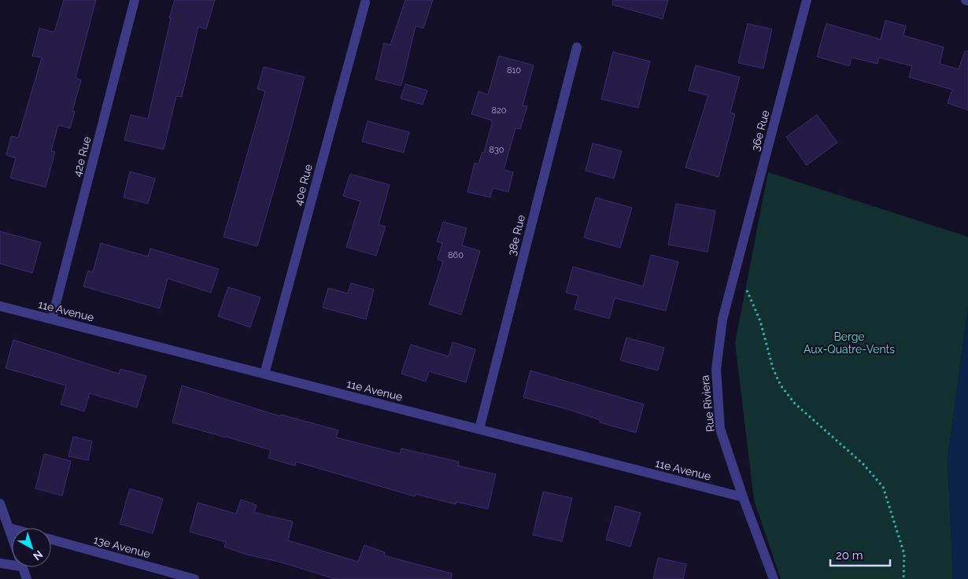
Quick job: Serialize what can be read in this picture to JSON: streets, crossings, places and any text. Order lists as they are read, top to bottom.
{
  "streets": {
    "street": [
      "36e Rue",
      "42e Rue",
      "40e Rue",
      "38e Rue",
      "11e Avenue",
      "Rue Riviera",
      "13e Avenue"
    ]
  },
  "crossings": [
    ["36e Rue", "Rue Riviera"],
    ["42e Rue", "11e Avenue"],
    ["40e Rue", "11e Avenue"],
    ["38e Rue", "11e Avenue"],
    ["11e Avenue", "Rue Riviera"]
  ],
  "parks": ["Berge Aux-Quatre-Vents"],
  "house_numbers": [
    "810",
    "820",
    "830",
    "860"
  ],
  "scale_bar": "20 m",
  "north": "bottom right"
}
